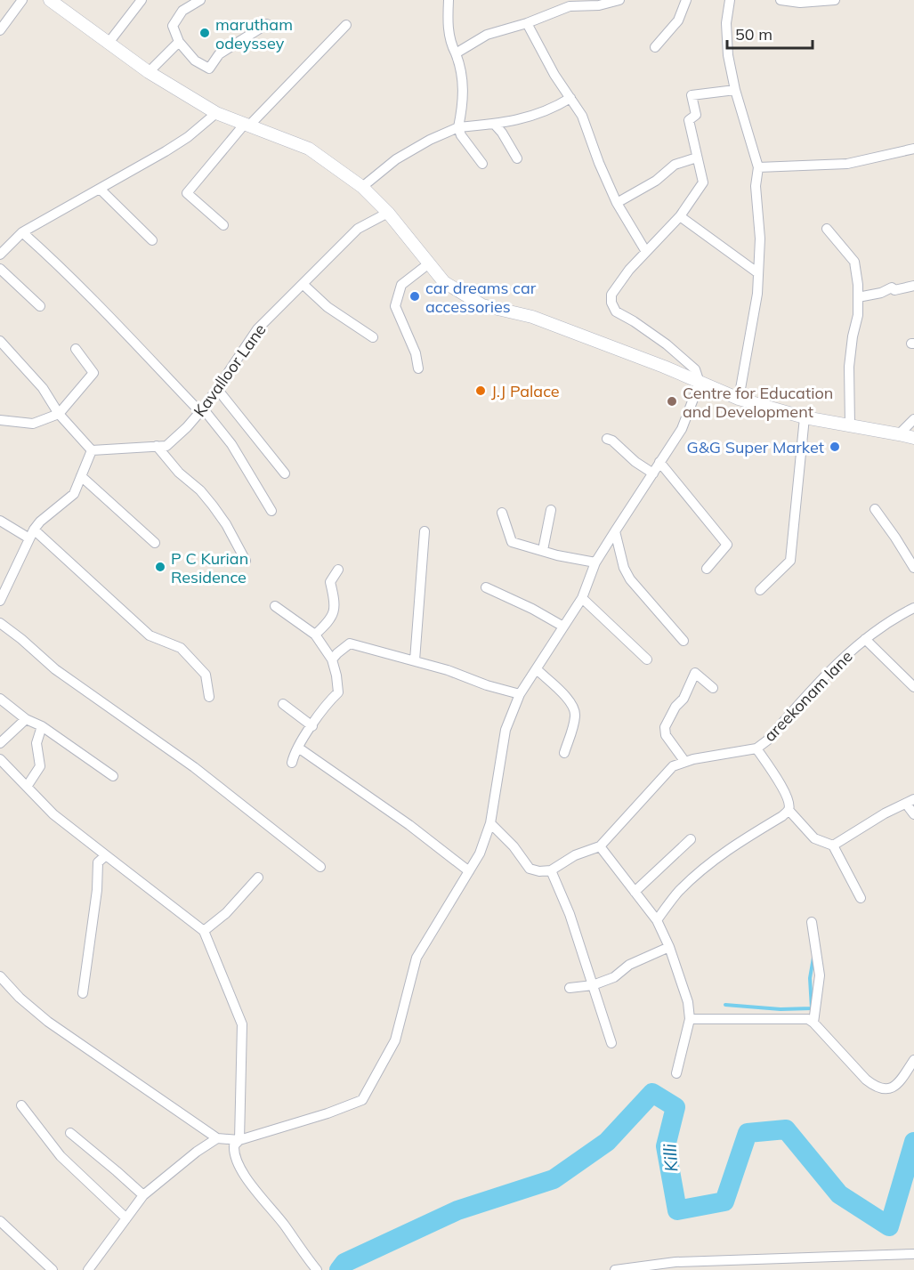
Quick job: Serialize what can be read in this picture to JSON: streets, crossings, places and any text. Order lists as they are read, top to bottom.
{
  "streets": {
    "street": ["Kavalloor Lane", "areekonam lane"]
  },
  "water": ["Killi"],
  "places": [
    "marutham odeyssey",
    "car dreams car accessories",
    "J.J Palace",
    "Centre for Education and Development",
    "G&G Super Market",
    "P C Kurian Residence"
  ],
  "scale_bar": "50 m"
}
